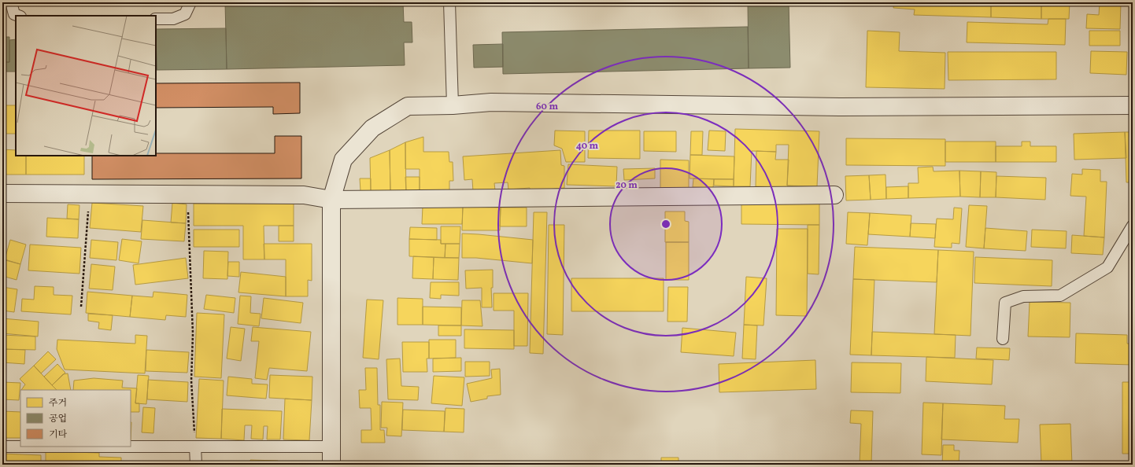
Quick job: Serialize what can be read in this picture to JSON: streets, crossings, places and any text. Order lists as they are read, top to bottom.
{
  "legend": ["주거", "공업", "기타"],
  "rings": ["60 m", "40 m", "20 m"]
}
